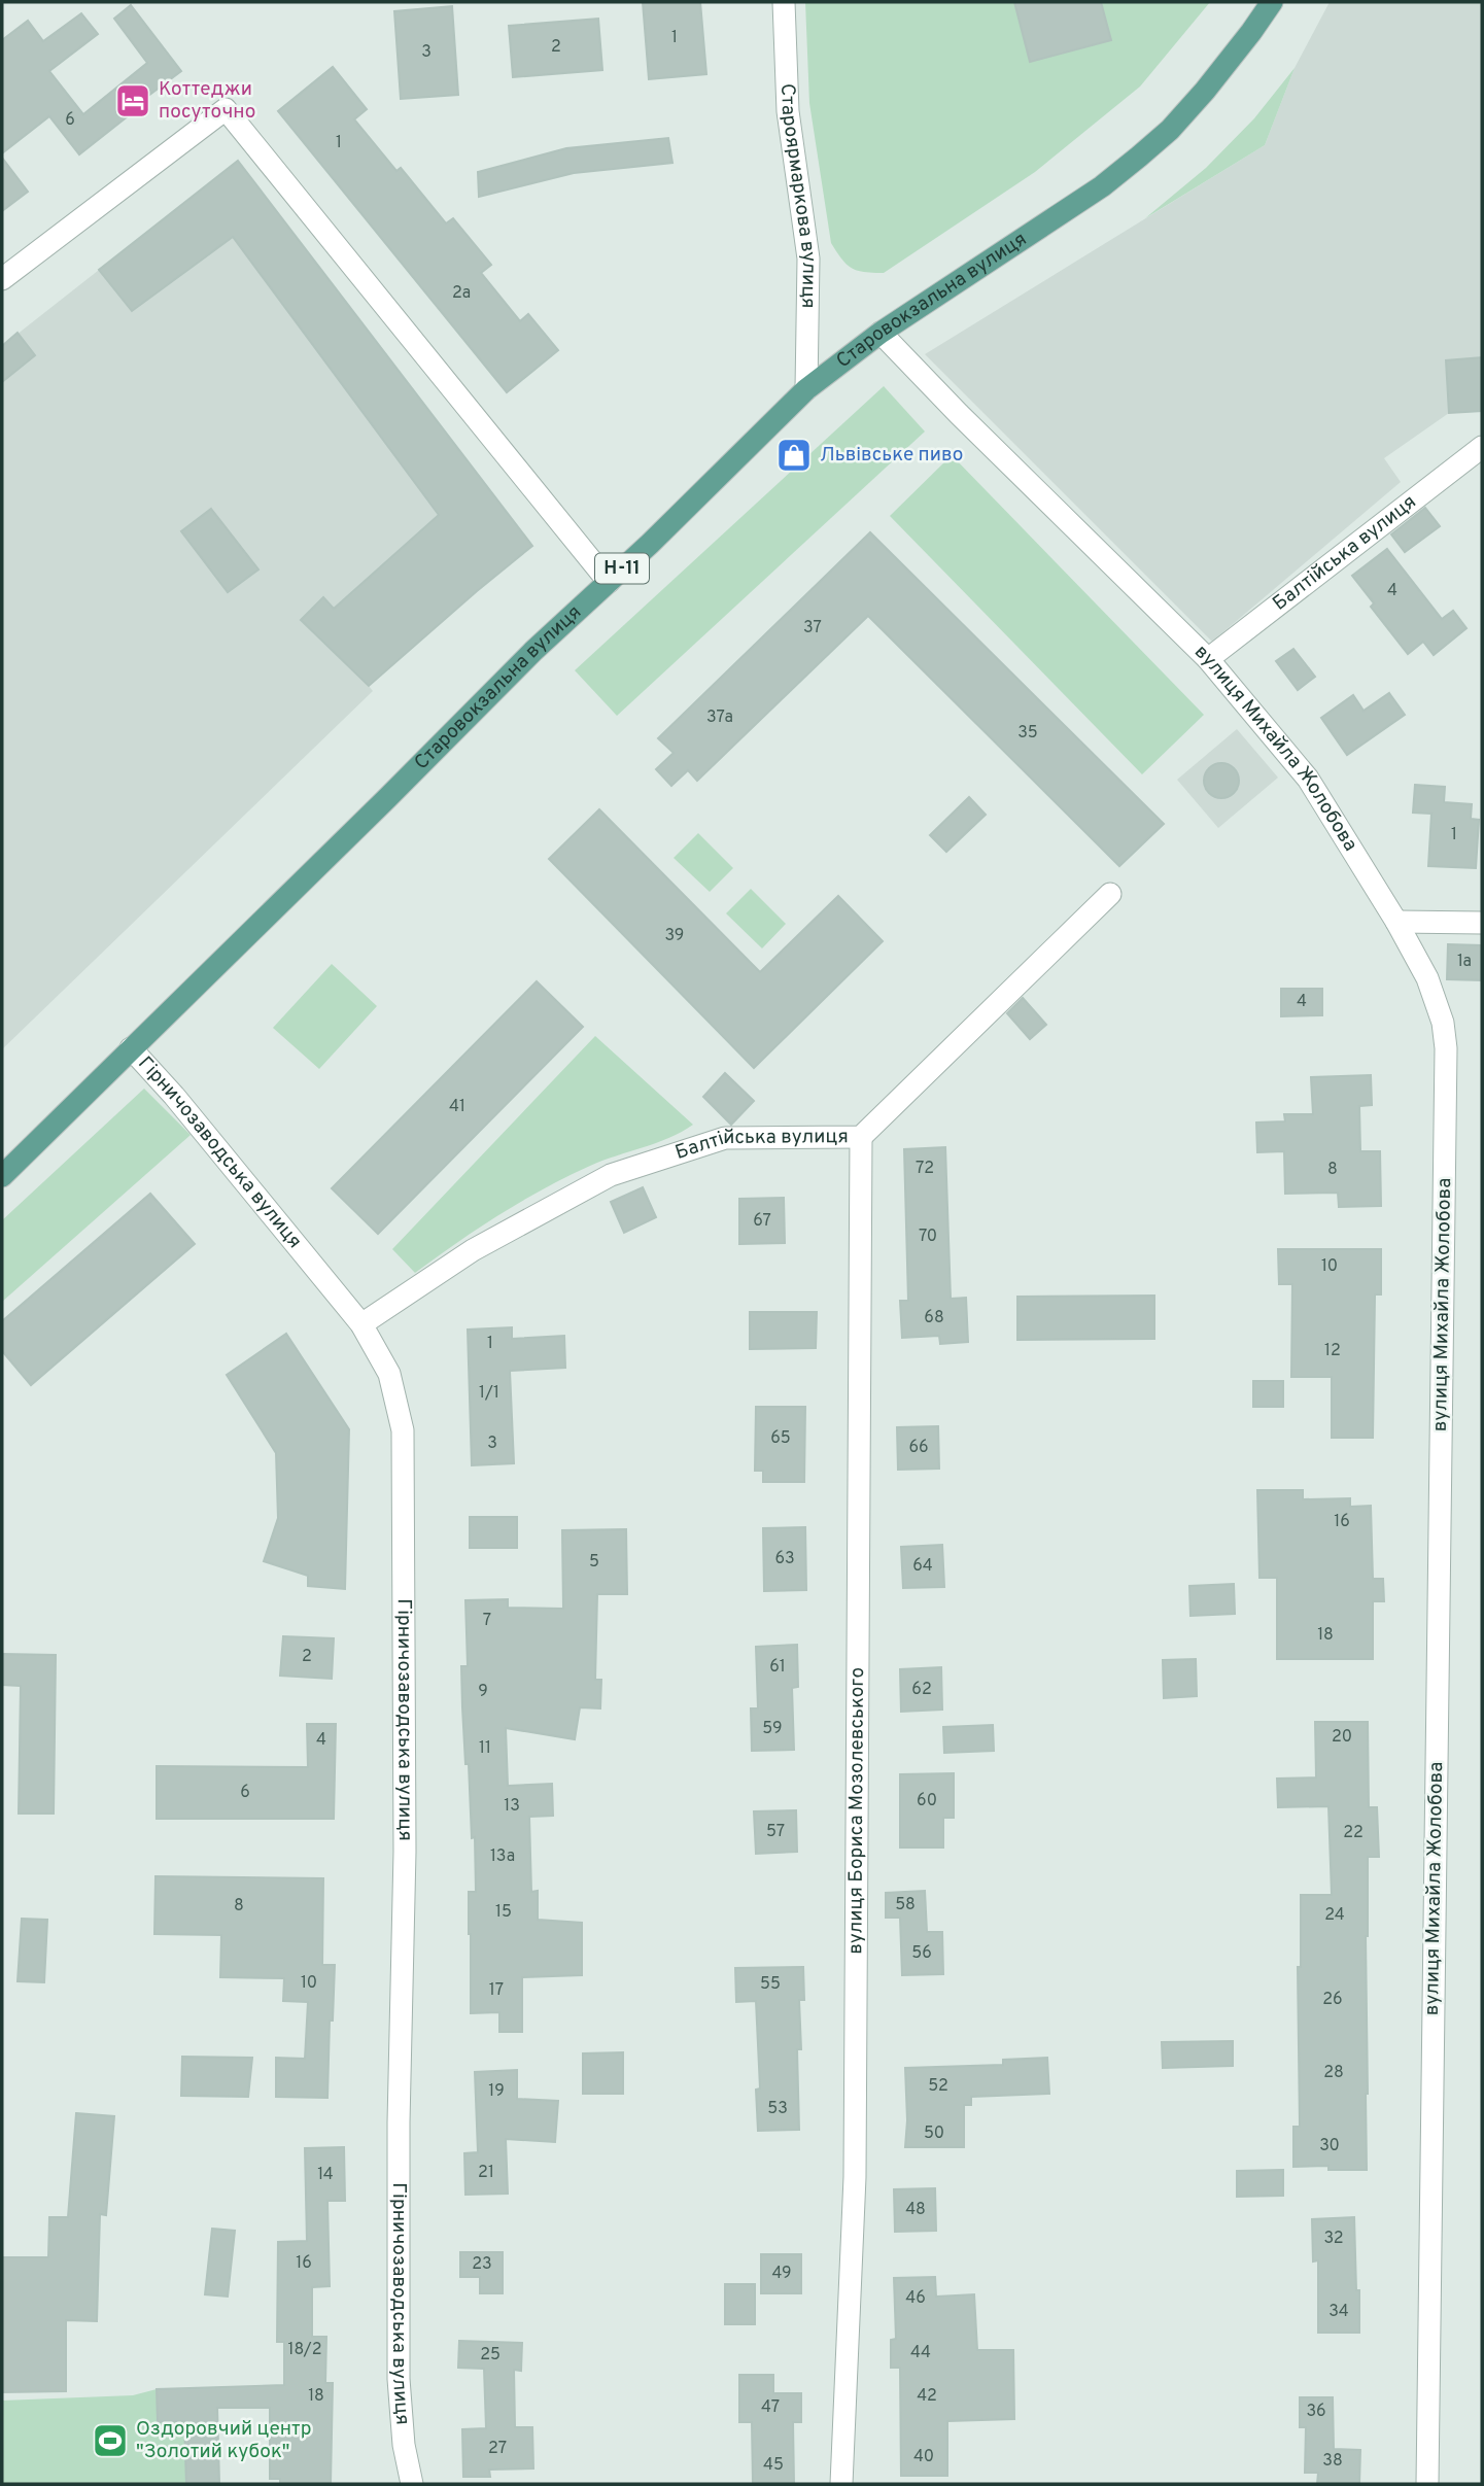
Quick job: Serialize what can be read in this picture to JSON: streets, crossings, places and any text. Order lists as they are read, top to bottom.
{
  "streets": {
    "main road": ["Старовокзальна вулиця", "Н-11"],
    "street": [
      "Староярмаркова вулиця",
      "Балтійська вулиця",
      "вулиця Михайла Жолобова",
      "Гірничозаводська вулиця",
      "вулиця Бориса Мозолевського"
    ]
  },
  "crossings": [
    ["Староярмаркова вулиця", "Старовокзальна вулиця"],
    ["Старовокзальна вулиця", "вулиця Михайла Жолобова"],
    ["Старовокзальна вулиця", "Гірничозаводська вулиця"],
    ["Балтійська вулиця", "вулиця Михайла Жолобова"],
    ["Балтійська вулиця", "Гірничозаводська вулиця"],
    ["Балтійська вулиця", "вулиця Бориса Мозолевського"]
  ],
  "places": {
    "hotel": ["Коттеджи посуточно"],
    "shop": ["Львівське пиво"],
    "sports": ["Оздоровчий центр \"Золотий кубок\""]
  },
  "house_numbers": [
    "1",
    "2",
    "3",
    "6",
    "1",
    "2а",
    "4",
    "37",
    "37а",
    "35",
    "1",
    "39",
    "1а",
    "4",
    "41",
    "72",
    "8",
    "67",
    "70",
    "10",
    "68",
    "1",
    "12",
    "1/1",
    "65",
    "3",
    "66",
    "16",
    "63",
    "5",
    "64",
    "7",
    "18",
    "2",
    "61",
    "62",
    "9",
    "59",
    "20",
    "4",
    "11",
    "6",
    "60",
    "13",
    "57",
    "22",
    "13а",
    "58",
    "8",
    "15",
    "24",
    "56",
    "10",
    "55",
    "17",
    "26",
    "28",
    "52",
    "19",
    "53",
    "50",
    "30",
    "21",
    "14",
    "48",
    "32",
    "16",
    "23",
    "49",
    "46",
    "34",
    "18/2",
    "44",
    "25",
    "18",
    "42",
    "47",
    "36",
    "27",
    "40",
    "38",
    "45"
  ]
}
